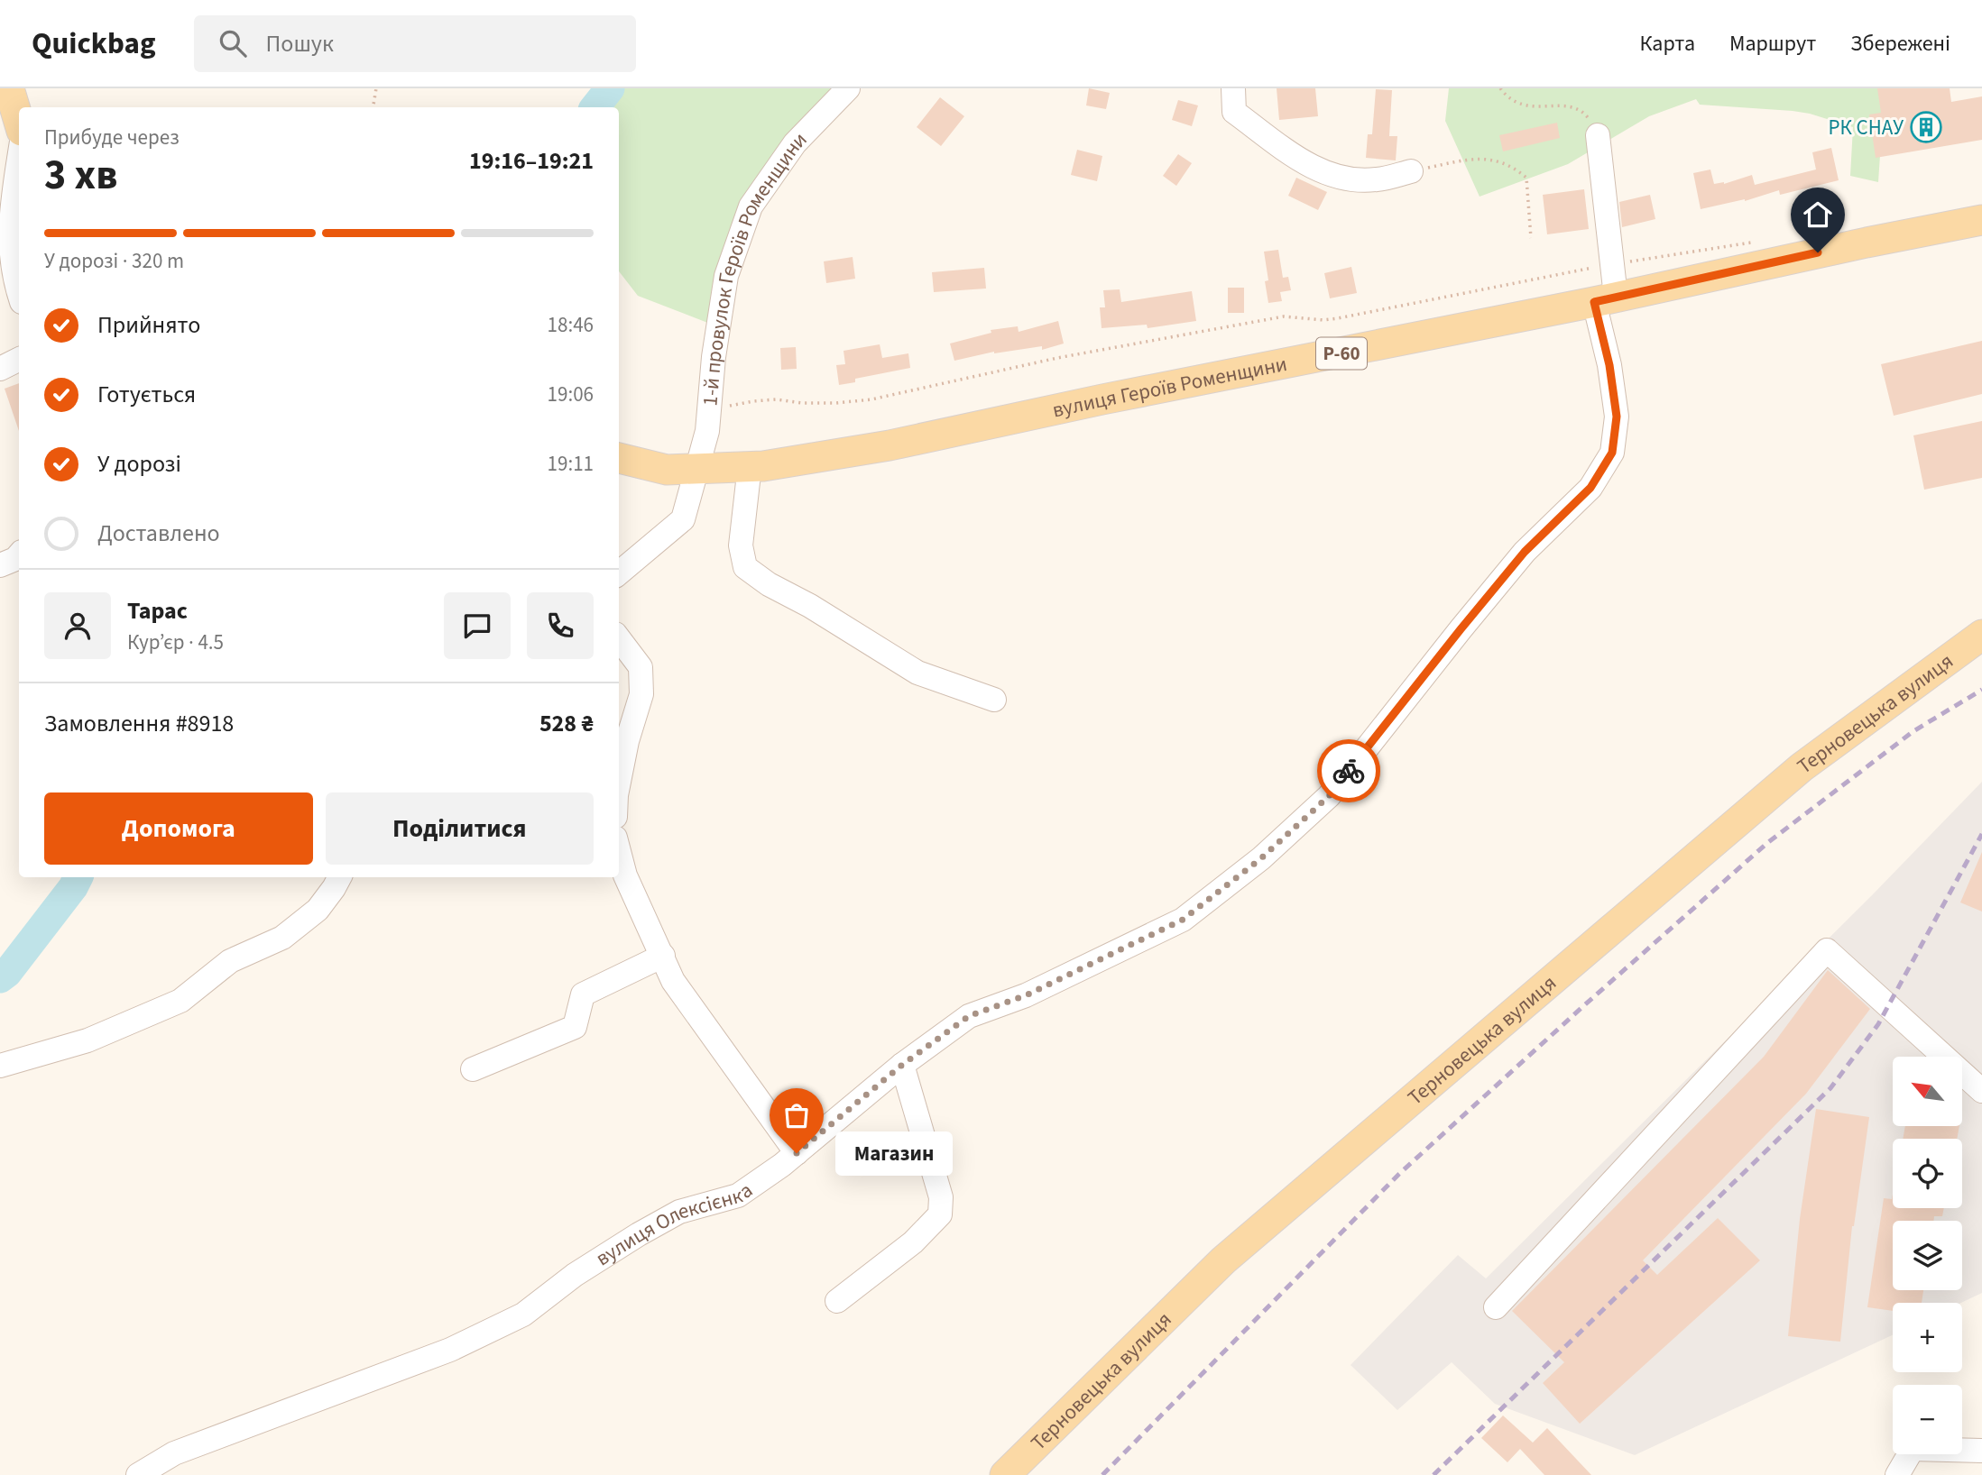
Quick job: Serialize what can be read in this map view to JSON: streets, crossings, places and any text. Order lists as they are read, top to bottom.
{
  "streets": {
    "main road": ["Р-60", "вулиця Героїв Роменщини", "Терновецька вулиця"],
    "street": ["1-й провулок Героїв Роменщини", "вулиця Олексієнка"]
  },
  "crossings": [
    ["1-й провулок Героїв Роменщини", "вулиця Героїв Роменщини"],
    ["вулиця Героїв Роменщини", "вулиця Олексієнка"]
  ],
  "places": {
    "building": ["РК СНАУ"],
    "other": ["Магазин"]
  },
  "north": "top left",
  "page": {
    "header": "Quickbag",
    "search": "Пошук",
    "nav": ["Карта", "Маршрут", "Збережені"],
    "heading": ["3 хв", "Прибуде через", "19:16–19:21"],
    "panel": [
      "Тарас",
      "Кур’єр · 4.5",
      "Замовлення #8918",
      "528 ₴"
    ],
    "bar": "У дорозі · 320 m",
    "list": [
      ["Прийнято", "18:46"],
      ["Готується", "19:06"],
      ["У дорозі", "19:11"],
      "Доставлено"
    ],
    "buttons": ["Допомога", "Поділитися"],
    "map_buttons": ["+", "−"],
    "bubble": "Магазин"
  }
}
